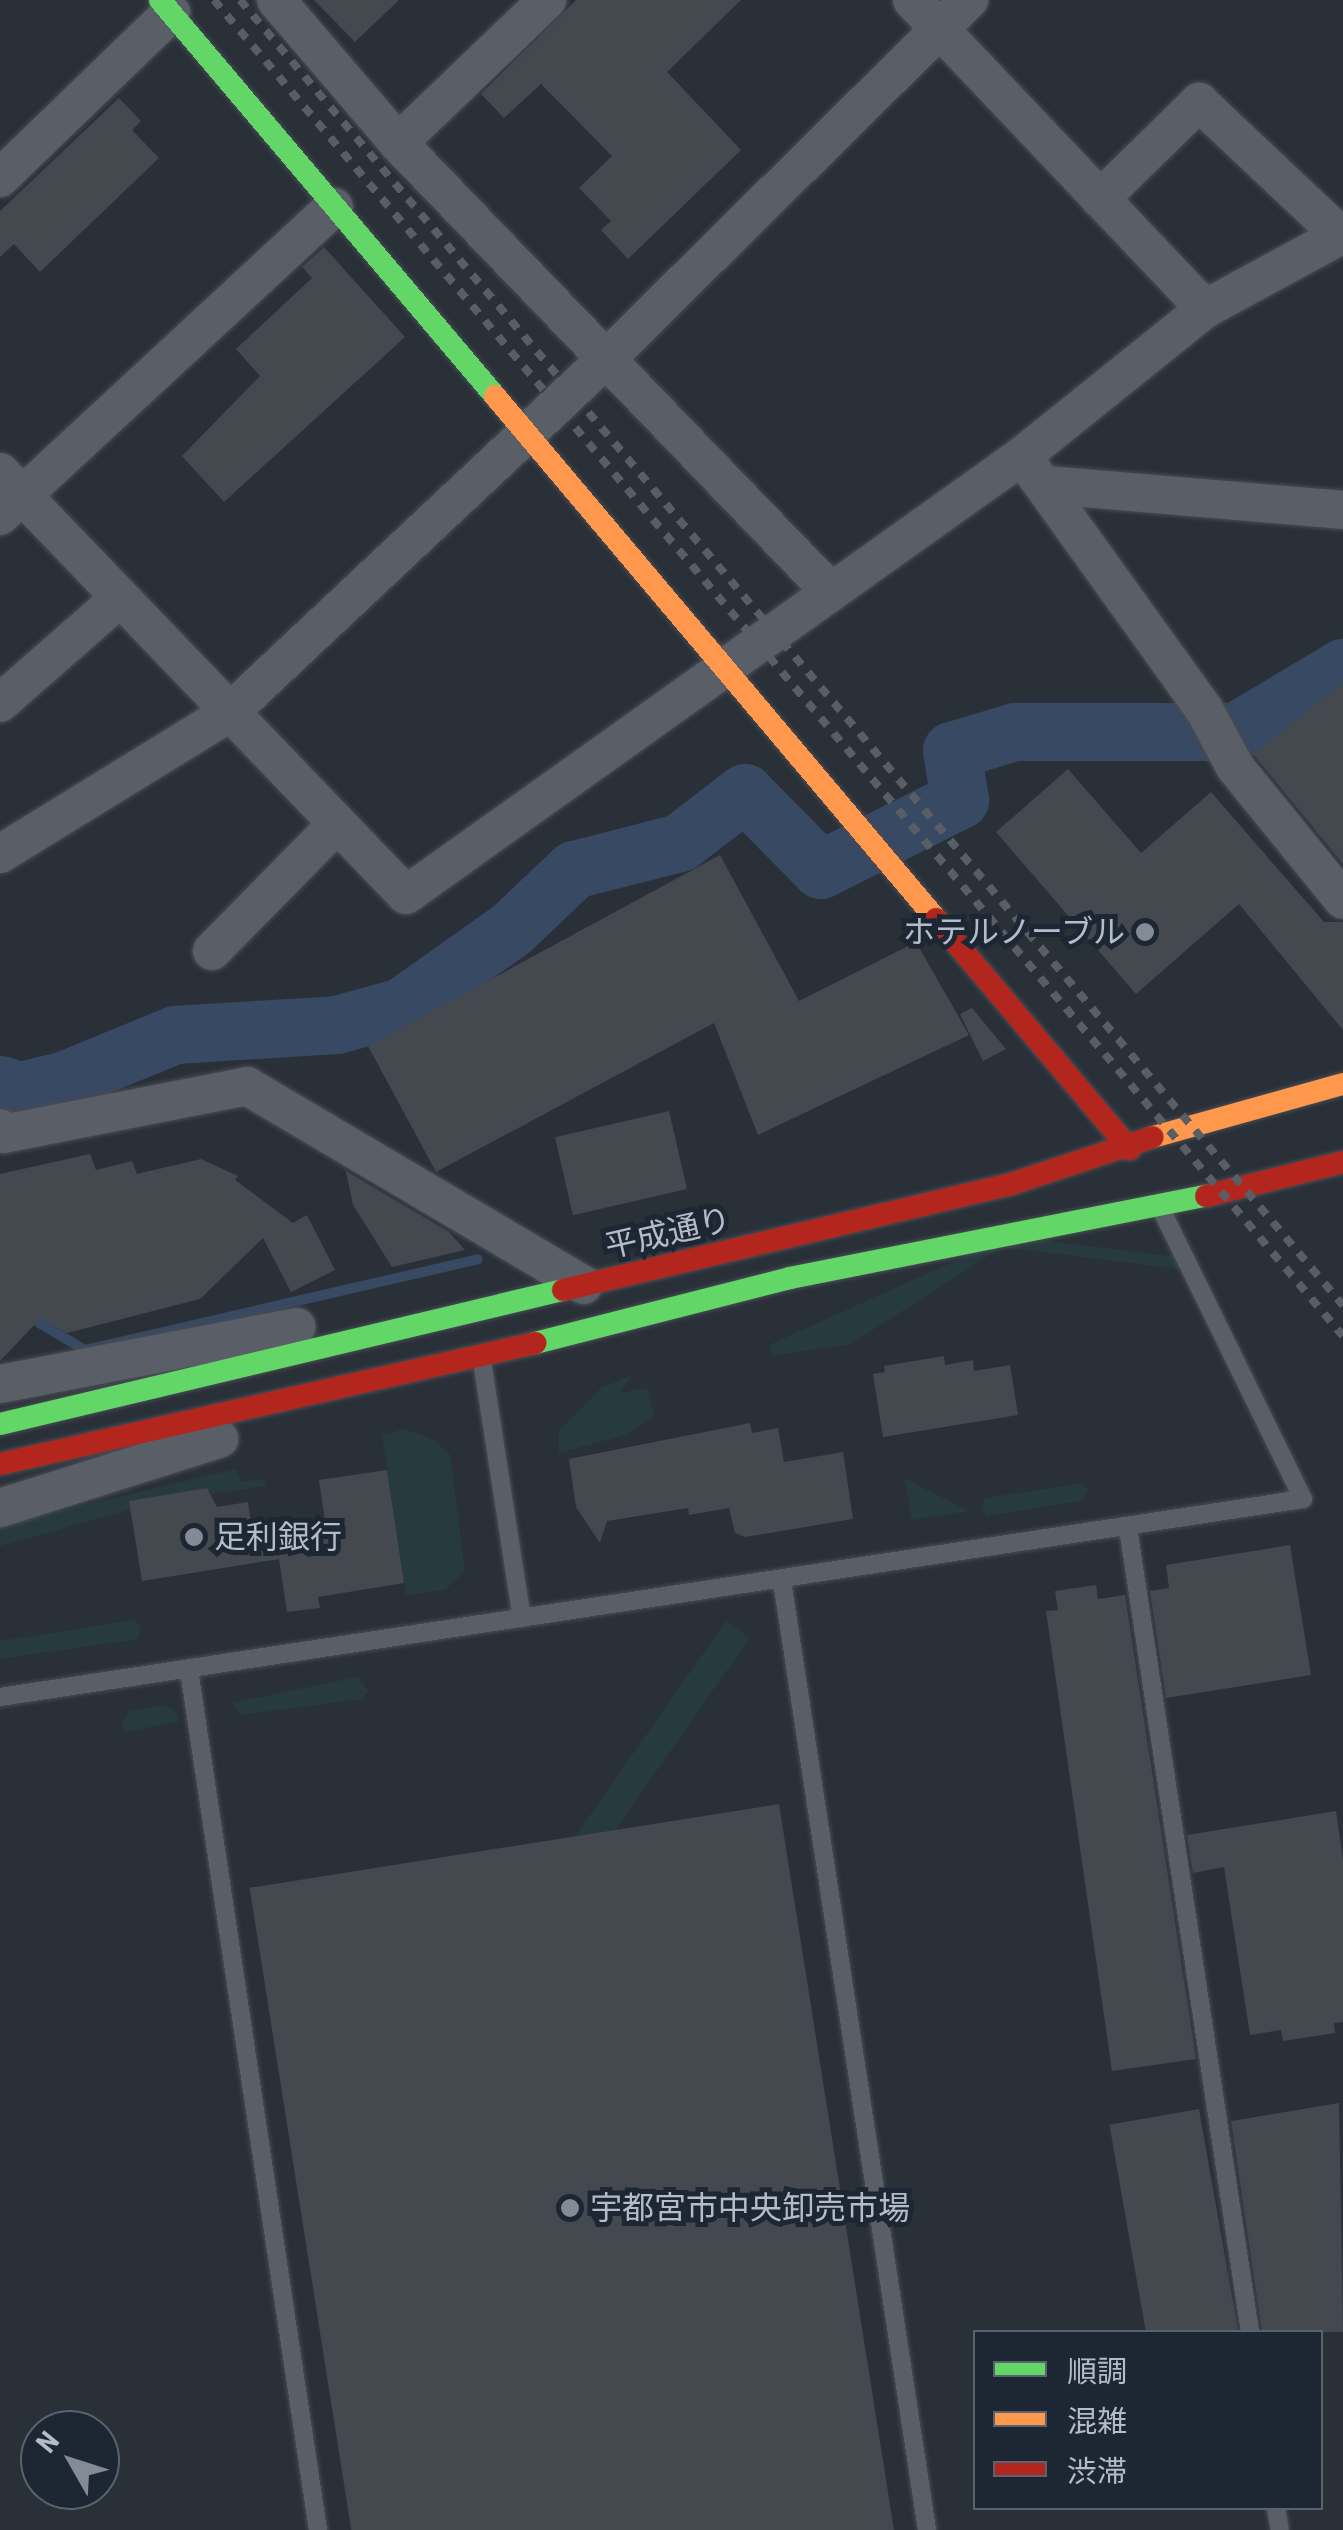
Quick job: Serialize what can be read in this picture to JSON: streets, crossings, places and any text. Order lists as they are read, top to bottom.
{
  "streets": {
    "main road": ["平成通り"]
  },
  "places": ["ホテルノーブル", "足利銀行", "宇都宮市中央卸売市場"],
  "legend": ["順調", "混雑", "渋滞"],
  "north": "top left"
}
